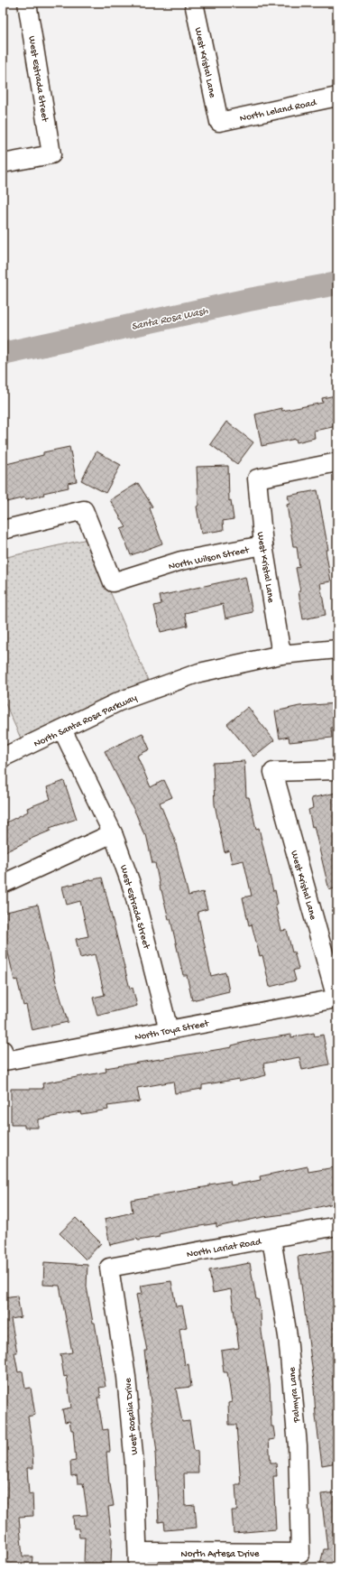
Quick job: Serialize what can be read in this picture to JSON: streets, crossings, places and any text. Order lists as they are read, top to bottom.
{
  "streets": {
    "street": [
      "West Kristal Lane",
      "West Estrada Street",
      "North Leland Road",
      "North Wilson Street",
      "North Santa Rosa Parkway",
      "North Toya Street",
      "North Lariat Road",
      "Palmyra Lane",
      "West Rosalia Drive",
      "North Artesa Drive"
    ]
  },
  "crossings": [
    ["West Kristal Lane", "North Leland Road"],
    ["West Kristal Lane", "North Wilson Street"],
    ["West Kristal Lane", "North Santa Rosa Parkway"],
    ["West Kristal Lane", "North Toya Street"],
    ["West Estrada Street", "North Santa Rosa Parkway"],
    ["West Estrada Street", "North Toya Street"],
    ["North Lariat Road", "Palmyra Lane"],
    ["North Lariat Road", "West Rosalia Drive"],
    ["Palmyra Lane", "North Artesa Drive"],
    ["West Rosalia Drive", "North Artesa Drive"]
  ],
  "water": ["Santa Rosa Wash"]
}
